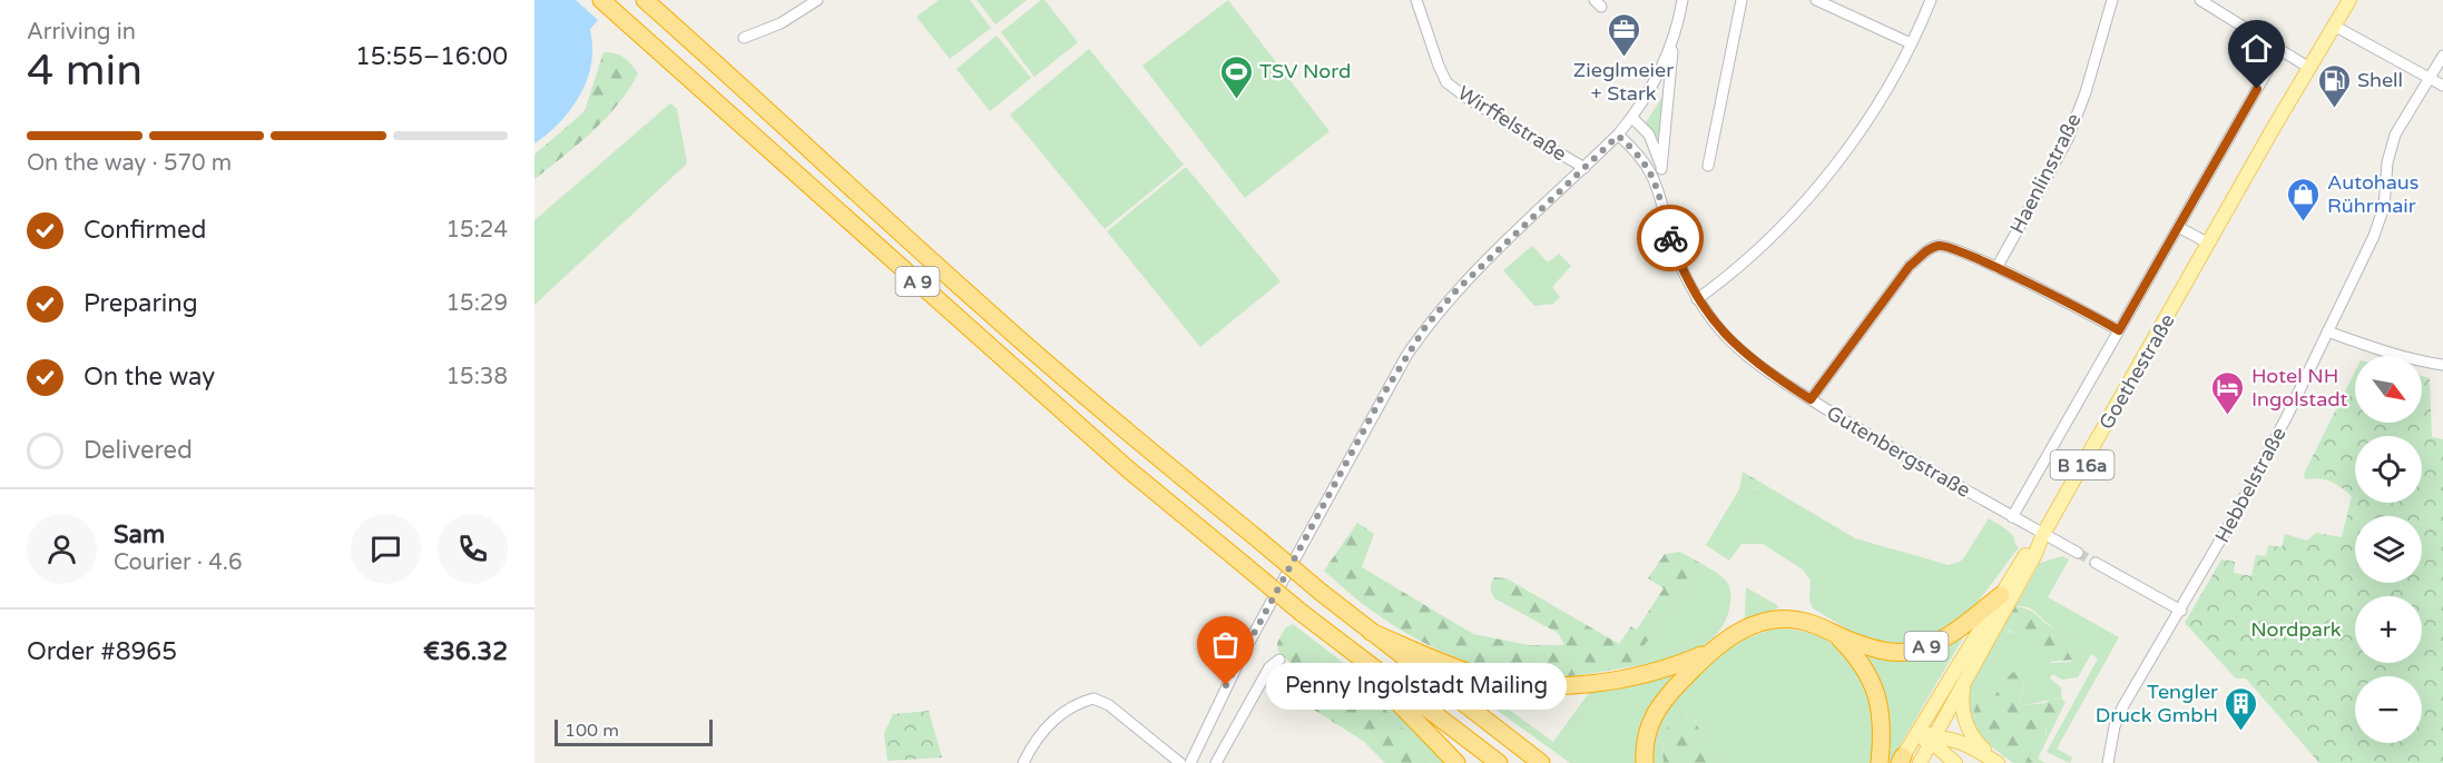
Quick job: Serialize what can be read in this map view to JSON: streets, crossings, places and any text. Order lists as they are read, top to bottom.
{
  "streets": {
    "highway": ["A 9"],
    "main road": ["Goethestraße", "B 16a"],
    "street": [
      "Wirffelstraße",
      "Haenlinstraße",
      "Gutenbergstraße",
      "Hebbelstraße"
    ]
  },
  "crossings": [
    ["A 9", "B 16a"],
    ["Goethestraße", "Gutenbergstraße"],
    ["Goethestraße", "B 16a"],
    ["Gutenbergstraße", "B 16a"]
  ],
  "parks": ["Nordpark"],
  "places": {
    "office": ["Zieglmeier + Stark"],
    "sports": ["TSV Nord"],
    "fuel station": ["Shell"],
    "shop": ["Autohaus Rührmair"],
    "hotel": ["Hotel NH Ingolstadt"],
    "other": ["Penny Ingolstadt Mailing"],
    "building": ["Tengler Druck GmbH"]
  },
  "scale_bar": "100 m",
  "north": "bottom right",
  "page": {
    "heading": ["4 min", "Arriving in", "15:55–16:00"],
    "panel": [
      "Sam",
      "Courier · 4.6",
      "Order #8965",
      "€36.32"
    ],
    "bar": "On the way · 570 m",
    "list": [
      ["Confirmed", "15:24"],
      ["Preparing", "15:29"],
      ["On the way", "15:38"],
      "Delivered"
    ],
    "map_buttons": ["+", "−"],
    "bubble": "Penny Ingolstadt Mailing",
    "scale": "100 m"
  }
}
